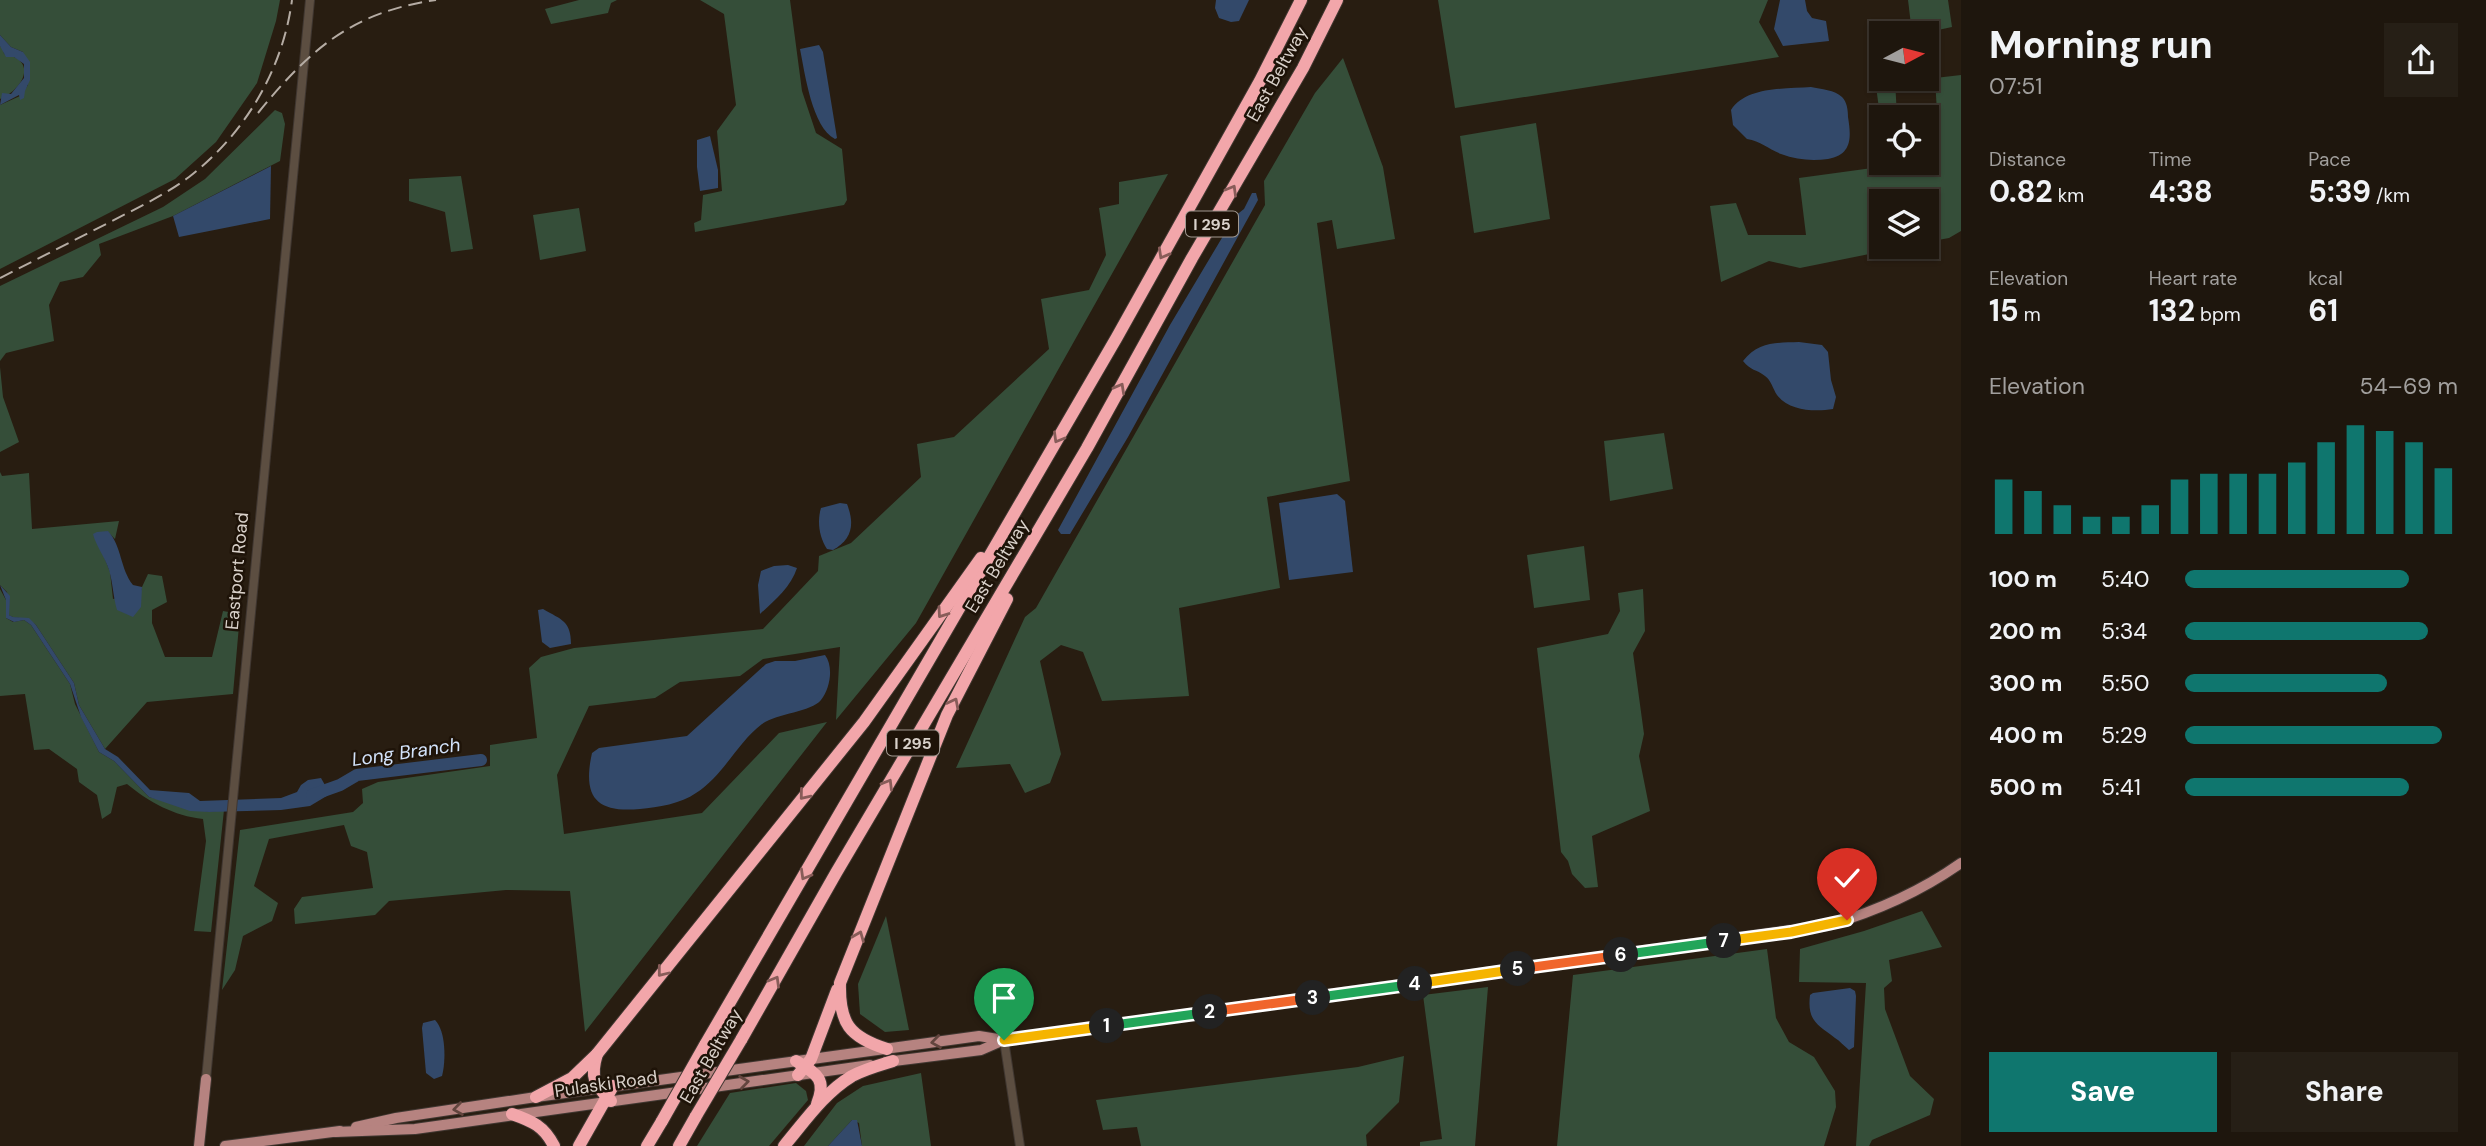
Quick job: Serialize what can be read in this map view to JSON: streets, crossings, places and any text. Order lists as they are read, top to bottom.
{
  "streets": {
    "highway": ["East Beltway", "I 295"],
    "main road": ["Eastport Road", "Pulaski Road"]
  },
  "water": ["Long Branch"],
  "north": "right",
  "page": {
    "heading": ["Morning run", "07:51"],
    "stats": [
      ["Distance", "0.82 km"],
      ["Time", "4:38"],
      ["Pace", "5:39 /km"],
      ["Elevation", "15 m"],
      ["Heart rate", "132 bpm"],
      ["kcal", "61"]
    ],
    "chart": ["Elevation", "54–69 m"],
    "list": [
      {
        "name": "100 m",
        "note": "5:40"
      },
      {
        "name": "200 m",
        "note": "5:34"
      },
      {
        "name": "300 m",
        "note": "5:50"
      },
      {
        "name": "400 m",
        "note": "5:29"
      },
      {
        "name": "500 m",
        "note": "5:41"
      }
    ],
    "pins": [
      "7",
      "6",
      "5",
      "4",
      "3",
      "2",
      "1"
    ],
    "buttons": ["Save", "Share"]
  }
}
